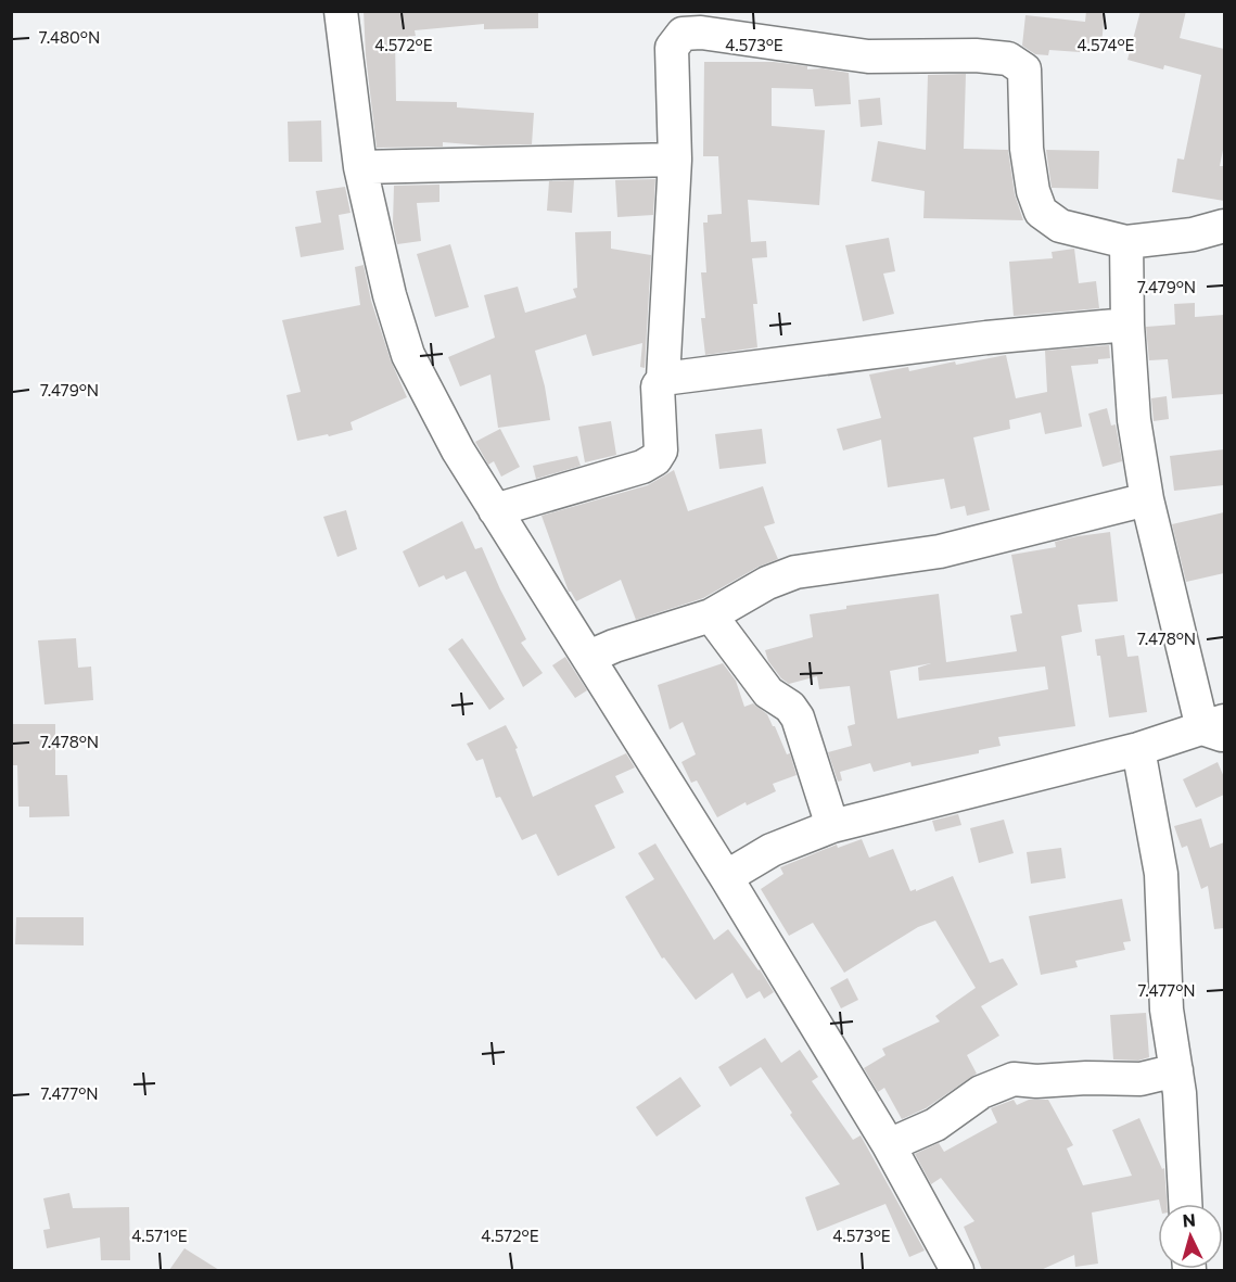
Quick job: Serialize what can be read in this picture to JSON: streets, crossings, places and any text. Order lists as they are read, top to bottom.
{
  "north": "top",
  "coordinates": [
    "7.480°N",
    "4.572°E",
    "4.573°E",
    "4.574°E",
    "7.479°N",
    "7.478°N",
    "7.477°N",
    "4.571°E"
  ]
}
